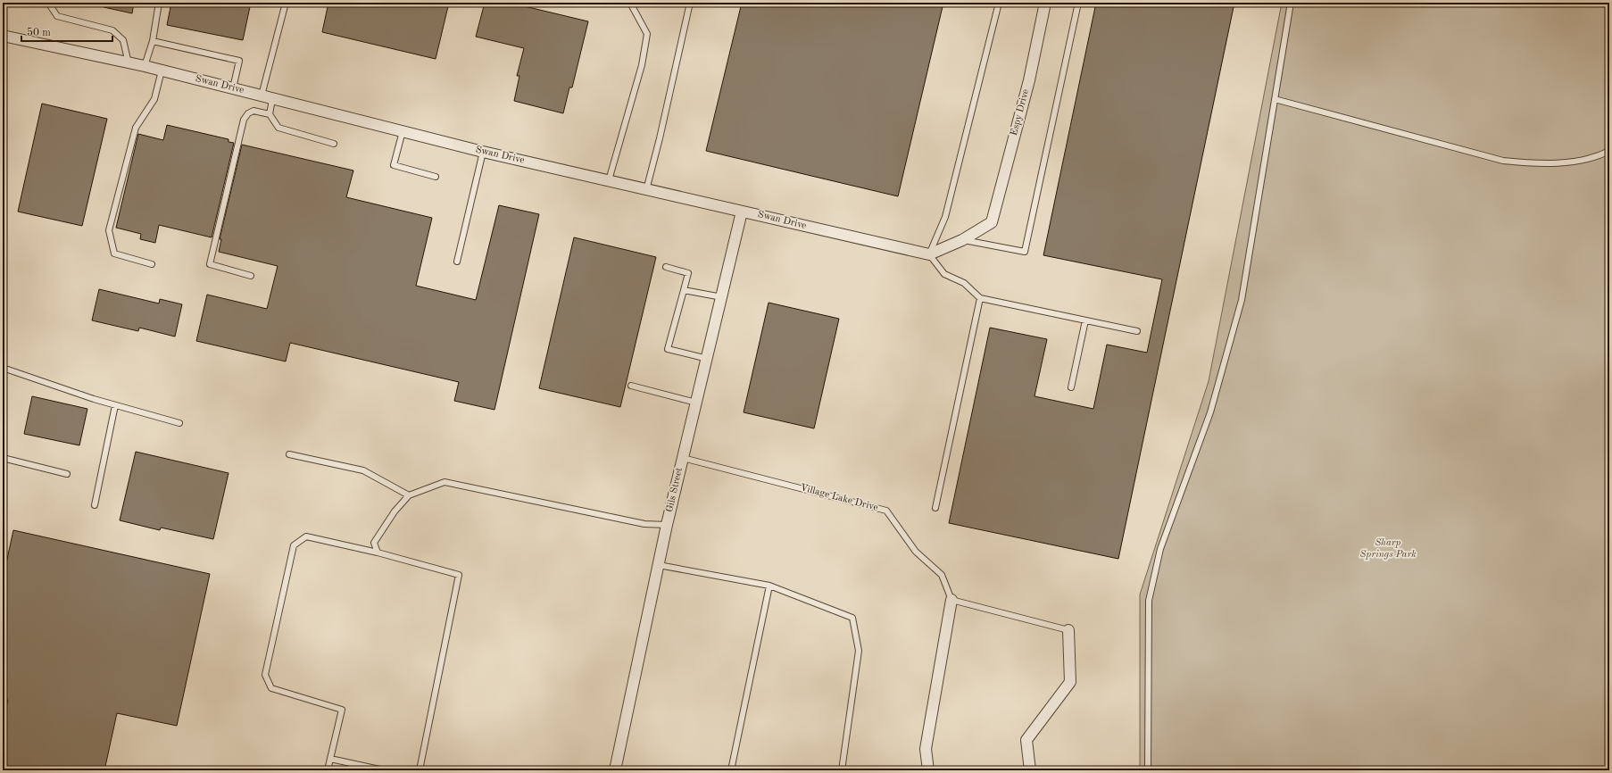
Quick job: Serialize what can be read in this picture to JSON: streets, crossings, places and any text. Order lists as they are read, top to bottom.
{
  "streets": {
    "street": ["Swan Drive", "Espy Drive", "Gils Street"],
    "lane": ["Village Lake Drive"]
  },
  "crossings": [
    ["Swan Drive", "Gils Street"],
    ["Gils Street", "Village Lake Drive"]
  ],
  "parks": ["Sharp Springs Park"],
  "scale_bar": "50 m"
}
